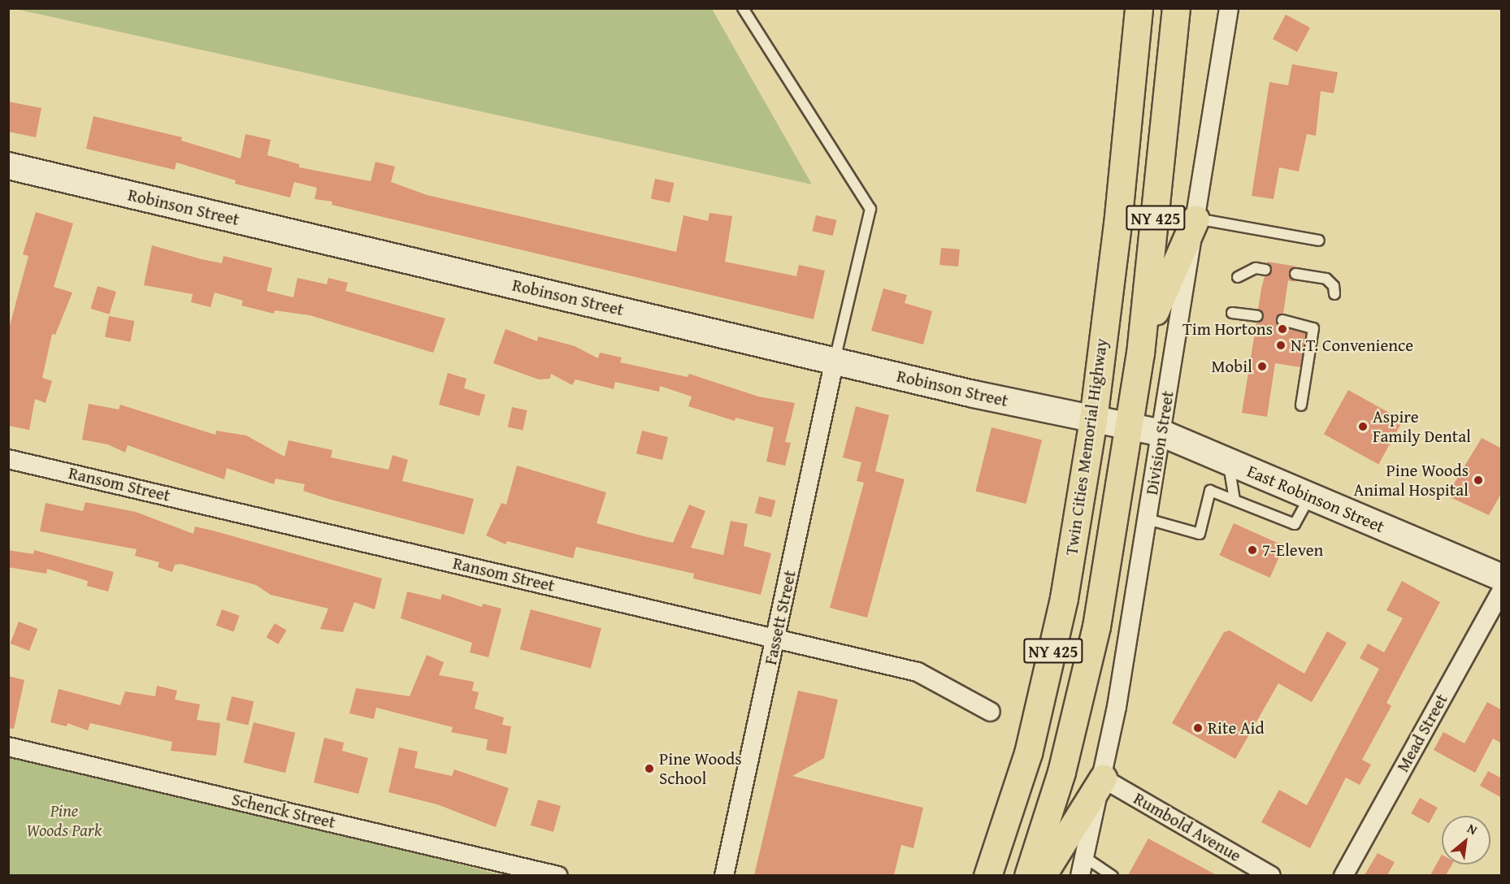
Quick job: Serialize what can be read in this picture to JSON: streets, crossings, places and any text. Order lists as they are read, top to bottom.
{
  "streets": {
    "main road": ["NY 425", "Twin Cities Memorial Highway"],
    "street": [
      "Robinson Street",
      "Division Street",
      "Ransom Street",
      "East Robinson Street",
      "Fassett Street",
      "Mead Street",
      "Schenck Street",
      "Rumbold Avenue"
    ]
  },
  "crossings": [
    ["Robinson Street", "Twin Cities Memorial Highway"],
    ["Robinson Street", "East Robinson Street"],
    ["Robinson Street", "Fassett Street"],
    ["Division Street", "East Robinson Street"],
    ["Division Street", "Rumbold Avenue"],
    ["Twin Cities Memorial Highway", "East Robinson Street"],
    ["Ransom Street", "Fassett Street"]
  ],
  "parks": ["Pine Woods Park"],
  "places": [
    "Tim Hortons",
    "N.T. Convenience",
    "Mobil",
    "Aspire Family Dental",
    "Pine Woods Animal Hospital",
    "7-Eleven",
    "Rite Aid",
    "Pine Woods School"
  ],
  "north": "top right"
}
